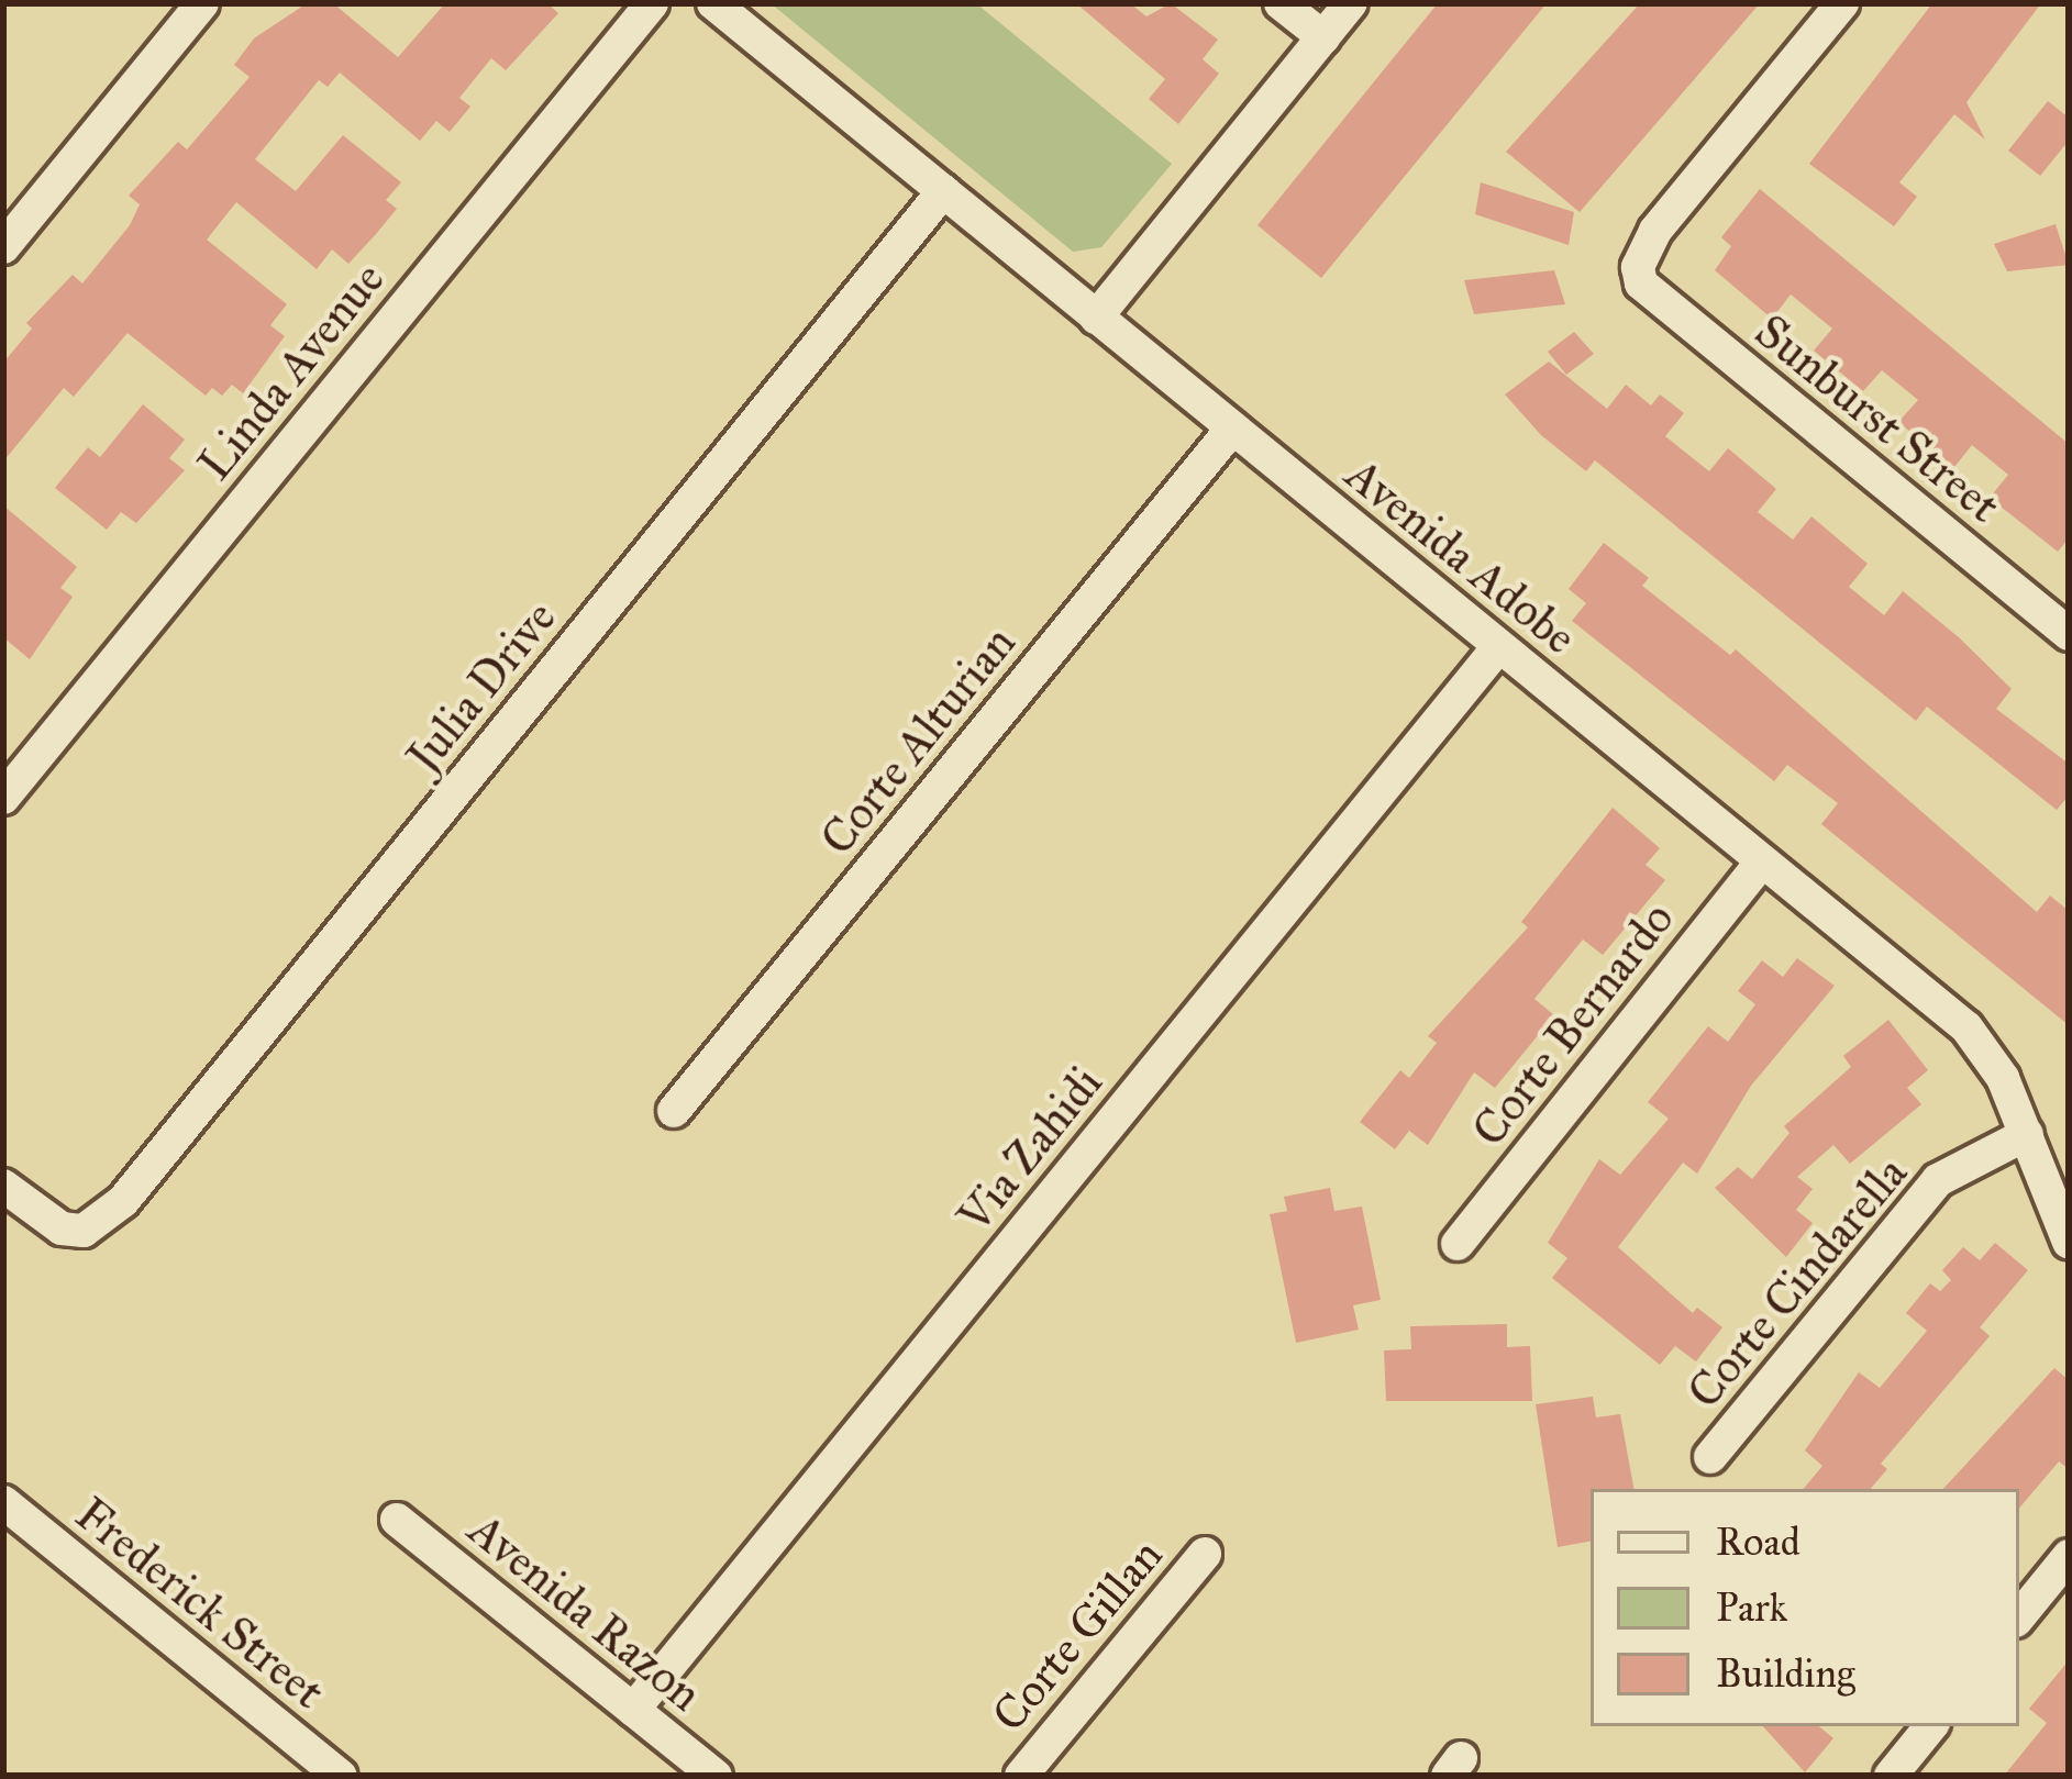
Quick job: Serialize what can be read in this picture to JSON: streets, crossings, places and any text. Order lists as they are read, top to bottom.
{
  "streets": {
    "street": [
      "Linda Avenue",
      "Sunburst Street",
      "Avenida Adobe",
      "Julia Drive",
      "Corte Alturian",
      "Corte Bernardo",
      "Via Zahidi",
      "Corte Cindarella",
      "Frederick Street",
      "Avenida Razon",
      "Corte Gillan"
    ]
  },
  "crossings": [
    ["Avenida Adobe", "Julia Drive"],
    ["Avenida Adobe", "Corte Alturian"],
    ["Avenida Adobe", "Corte Bernardo"],
    ["Avenida Adobe", "Via Zahidi"],
    ["Avenida Adobe", "Corte Cindarella"],
    ["Via Zahidi", "Avenida Razon"]
  ],
  "legend": ["Road", "Park", "Building"]
}
